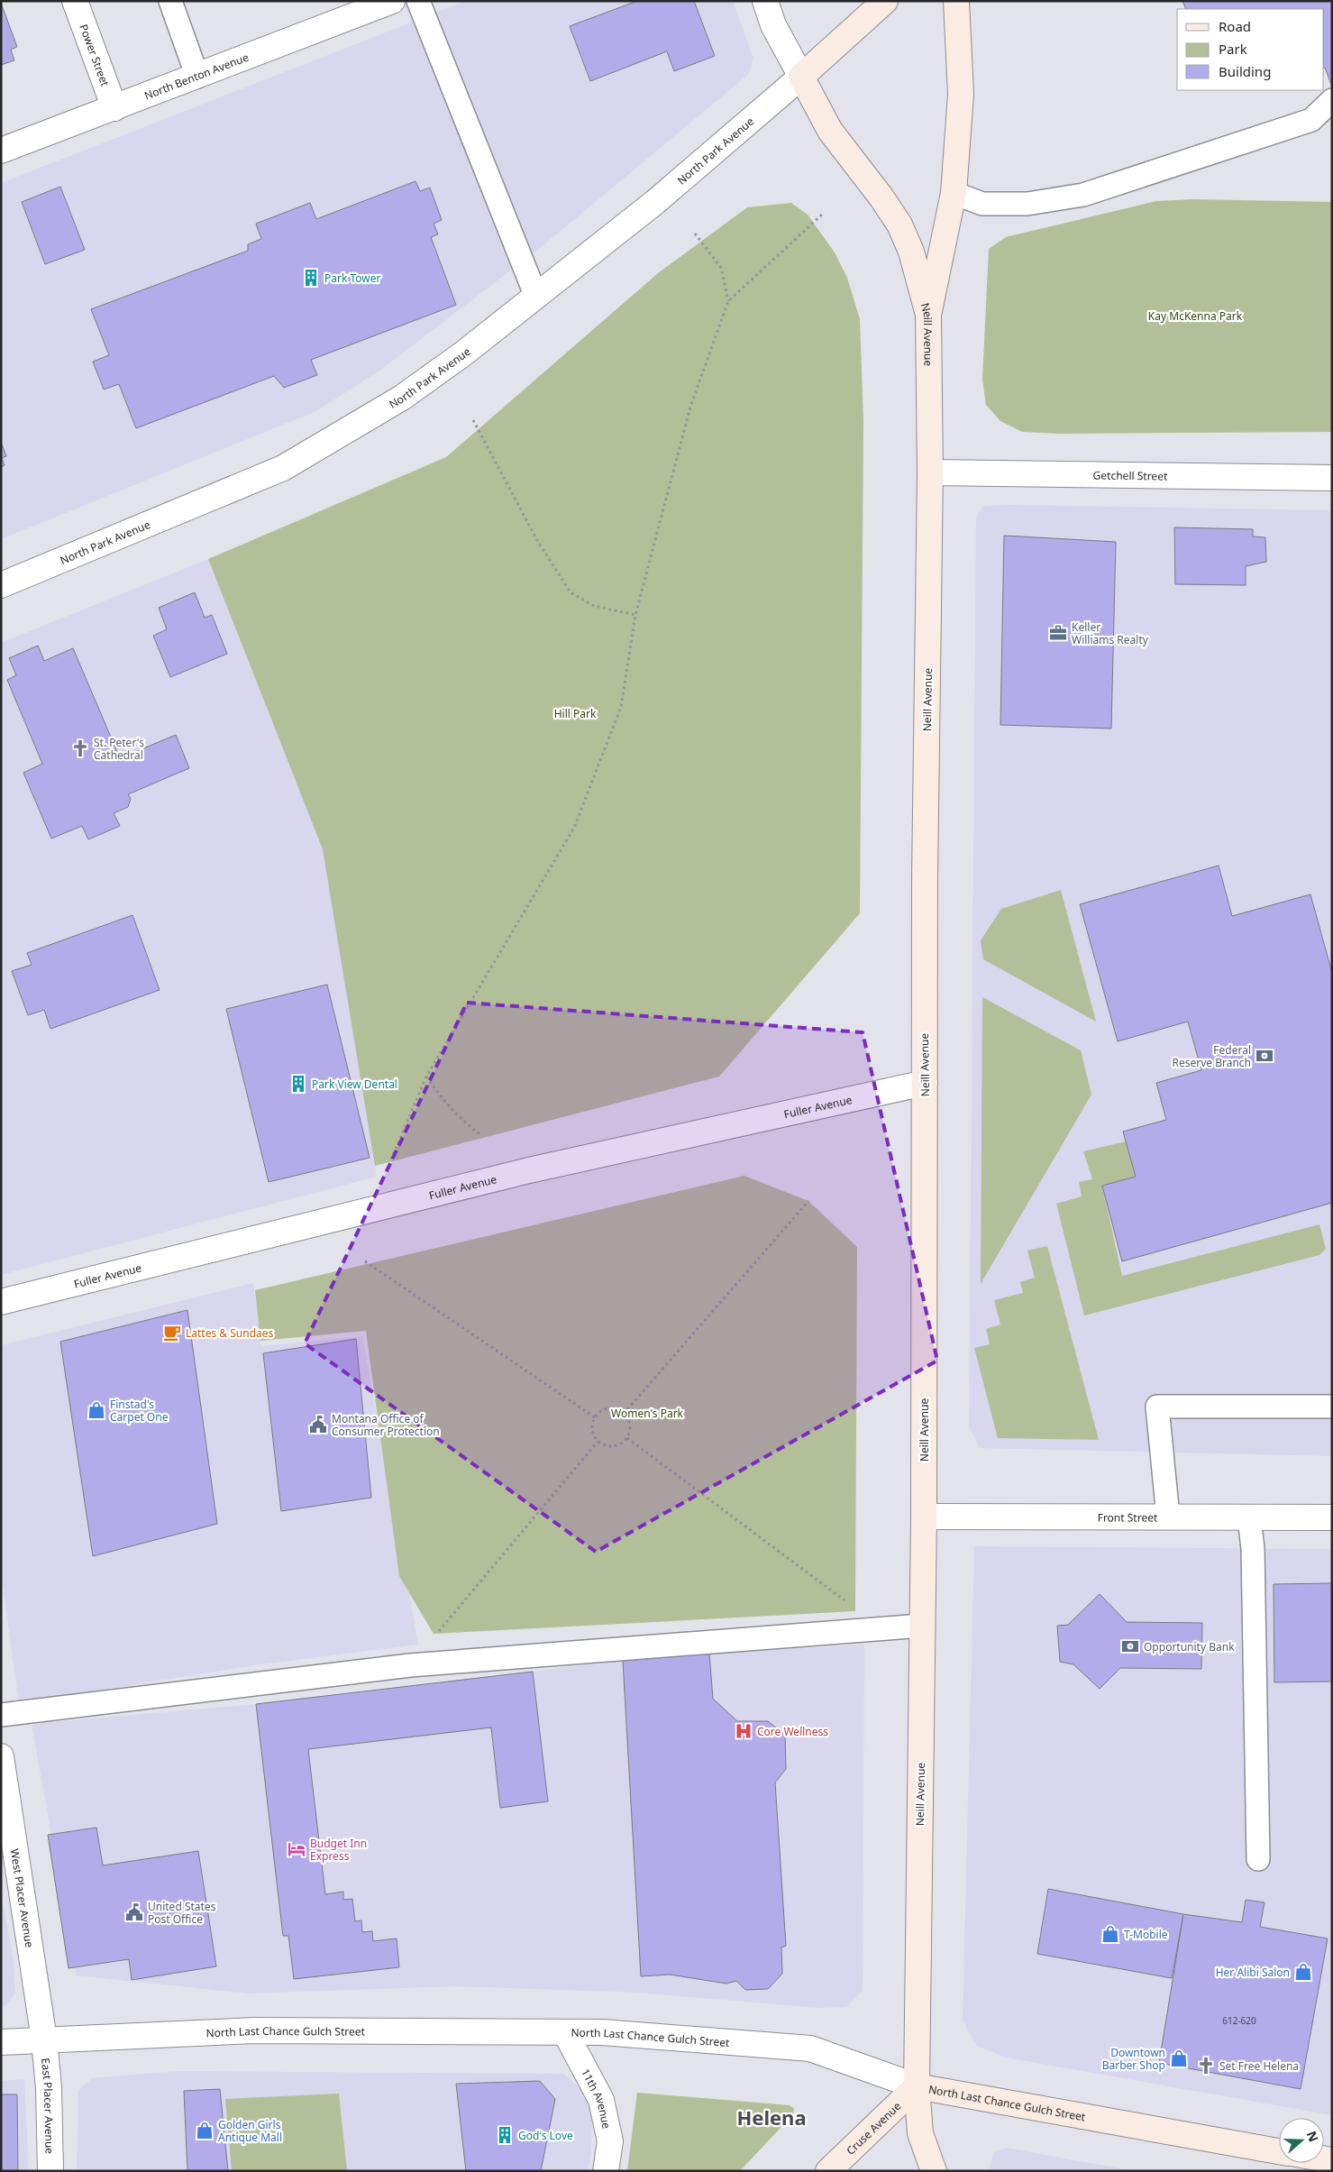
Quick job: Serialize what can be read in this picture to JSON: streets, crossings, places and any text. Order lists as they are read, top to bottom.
{
  "streets": {
    "main road": [
      "North Park Avenue",
      "Neill Avenue",
      "North Last Chance Gulch Street",
      "Cruse Avenue"
    ],
    "street": [
      "Power Street",
      "North Benton Avenue",
      "Getchell Street",
      "Fuller Avenue",
      "Front Street",
      "West Placer Avenue",
      "11th Avenue",
      "East Placer Avenue"
    ]
  },
  "crossings": [
    ["Power Street", "North Benton Avenue"],
    ["North Park Avenue", "Neill Avenue"],
    ["Neill Avenue", "Getchell Street"],
    ["Neill Avenue", "Fuller Avenue"],
    ["Neill Avenue", "Front Street"],
    ["Neill Avenue", "North Last Chance Gulch Street"],
    ["Neill Avenue", "Cruse Avenue"],
    ["West Placer Avenue", "North Last Chance Gulch Street"],
    ["West Placer Avenue", "East Placer Avenue"],
    ["North Last Chance Gulch Street", "11th Avenue"],
    ["North Last Chance Gulch Street", "East Placer Avenue"],
    ["North Last Chance Gulch Street", "Cruse Avenue"]
  ],
  "districts": ["Helena"],
  "parks": ["Kay McKenna Park", "Hill Park", "Women's Park"],
  "places": {
    "building": ["Park Tower", "Park View Dental", "God's Love"],
    "office": ["Keller Williams Realty"],
    "church": ["St. Peter's Cathedral", "Set Free Helena"],
    "bank": ["Federal Reserve Branch", "Opportunity Bank"],
    "cafe": ["Lattes & Sundaes"],
    "shop": [
      "Finstad's Carpet One",
      "T-Mobile",
      "Her Alibi Salon",
      "Downtown Barber Shop",
      "Golden Girls Antique Mall"
    ],
    "public building": ["Montana Office of Consumer Protection", "United States Post Office"],
    "hospital": ["Core Wellness"],
    "hotel": ["Budget Inn Express"]
  },
  "house_numbers": ["612-620"],
  "legend": ["Road", "Park", "Building"],
  "north": "right"
}
